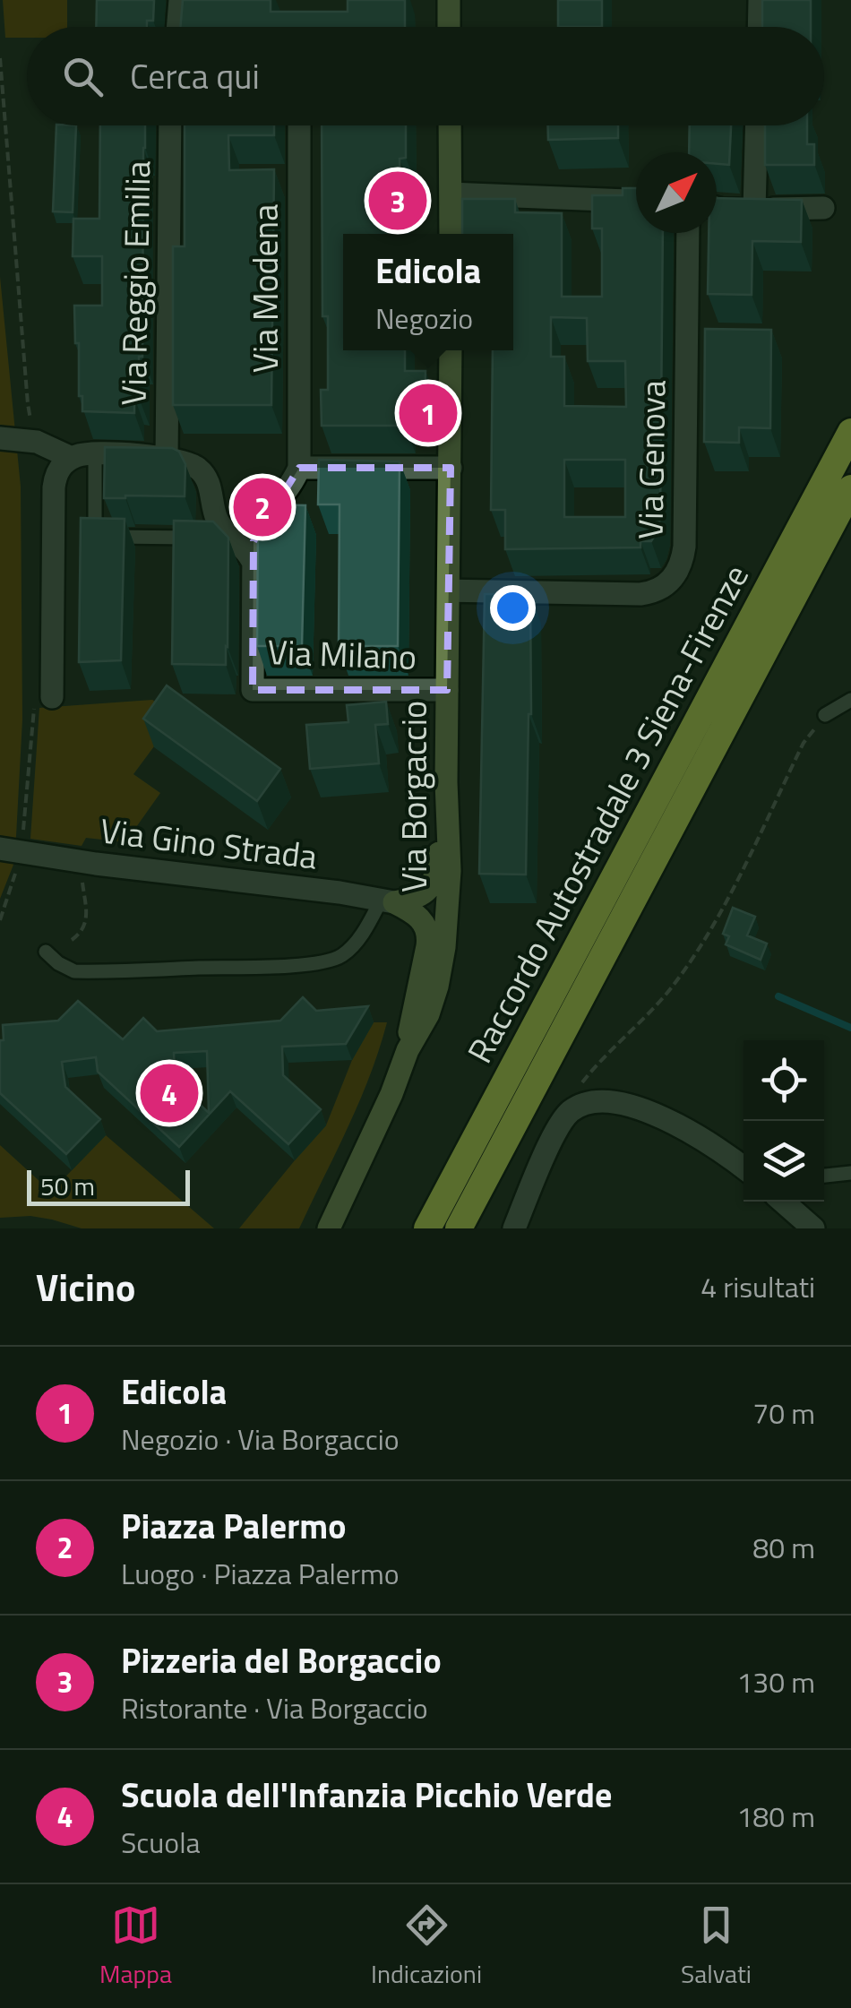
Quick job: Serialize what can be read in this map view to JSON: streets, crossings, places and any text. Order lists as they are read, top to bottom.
{
  "streets": {
    "highway": ["Raccordo Autostradale 3 Siena-Firenze"],
    "main road": ["Via Borgaccio"],
    "street": [
      "Via Reggio Emilia",
      "Via Modena",
      "Via Genova",
      "Via Milano",
      "Via Gino Strada"
    ]
  },
  "crossings": [
    ["Via Genova", "Via Borgaccio"],
    ["Via Milano", "Via Borgaccio"]
  ],
  "scale_bar": "50 m",
  "north": "top right",
  "page": {
    "search": "Cerca qui",
    "pins": [
      "3",
      "1",
      "2",
      "4"
    ],
    "popup": ["Edicola", "Negozio"],
    "scale": "50 m",
    "heading": ["Vicino", "4 risultati"],
    "list": [
      {
        "mark": "1",
        "name": "Edicola",
        "note": "Negozio · Via Borgaccio",
        "value": "70 m"
      },
      {
        "mark": "2",
        "name": "Piazza Palermo",
        "note": "Luogo · Piazza Palermo",
        "value": "80 m"
      },
      {
        "mark": "3",
        "name": "Pizzeria del Borgaccio",
        "note": "Ristorante · Via Borgaccio",
        "value": "130 m"
      },
      {
        "mark": "4",
        "name": "Scuola dell'Infanzia Picchio Verde",
        "note": "Scuola",
        "value": "180 m"
      }
    ],
    "nav": ["Mappa", "Indicazioni", "Salvati"]
  }
}
